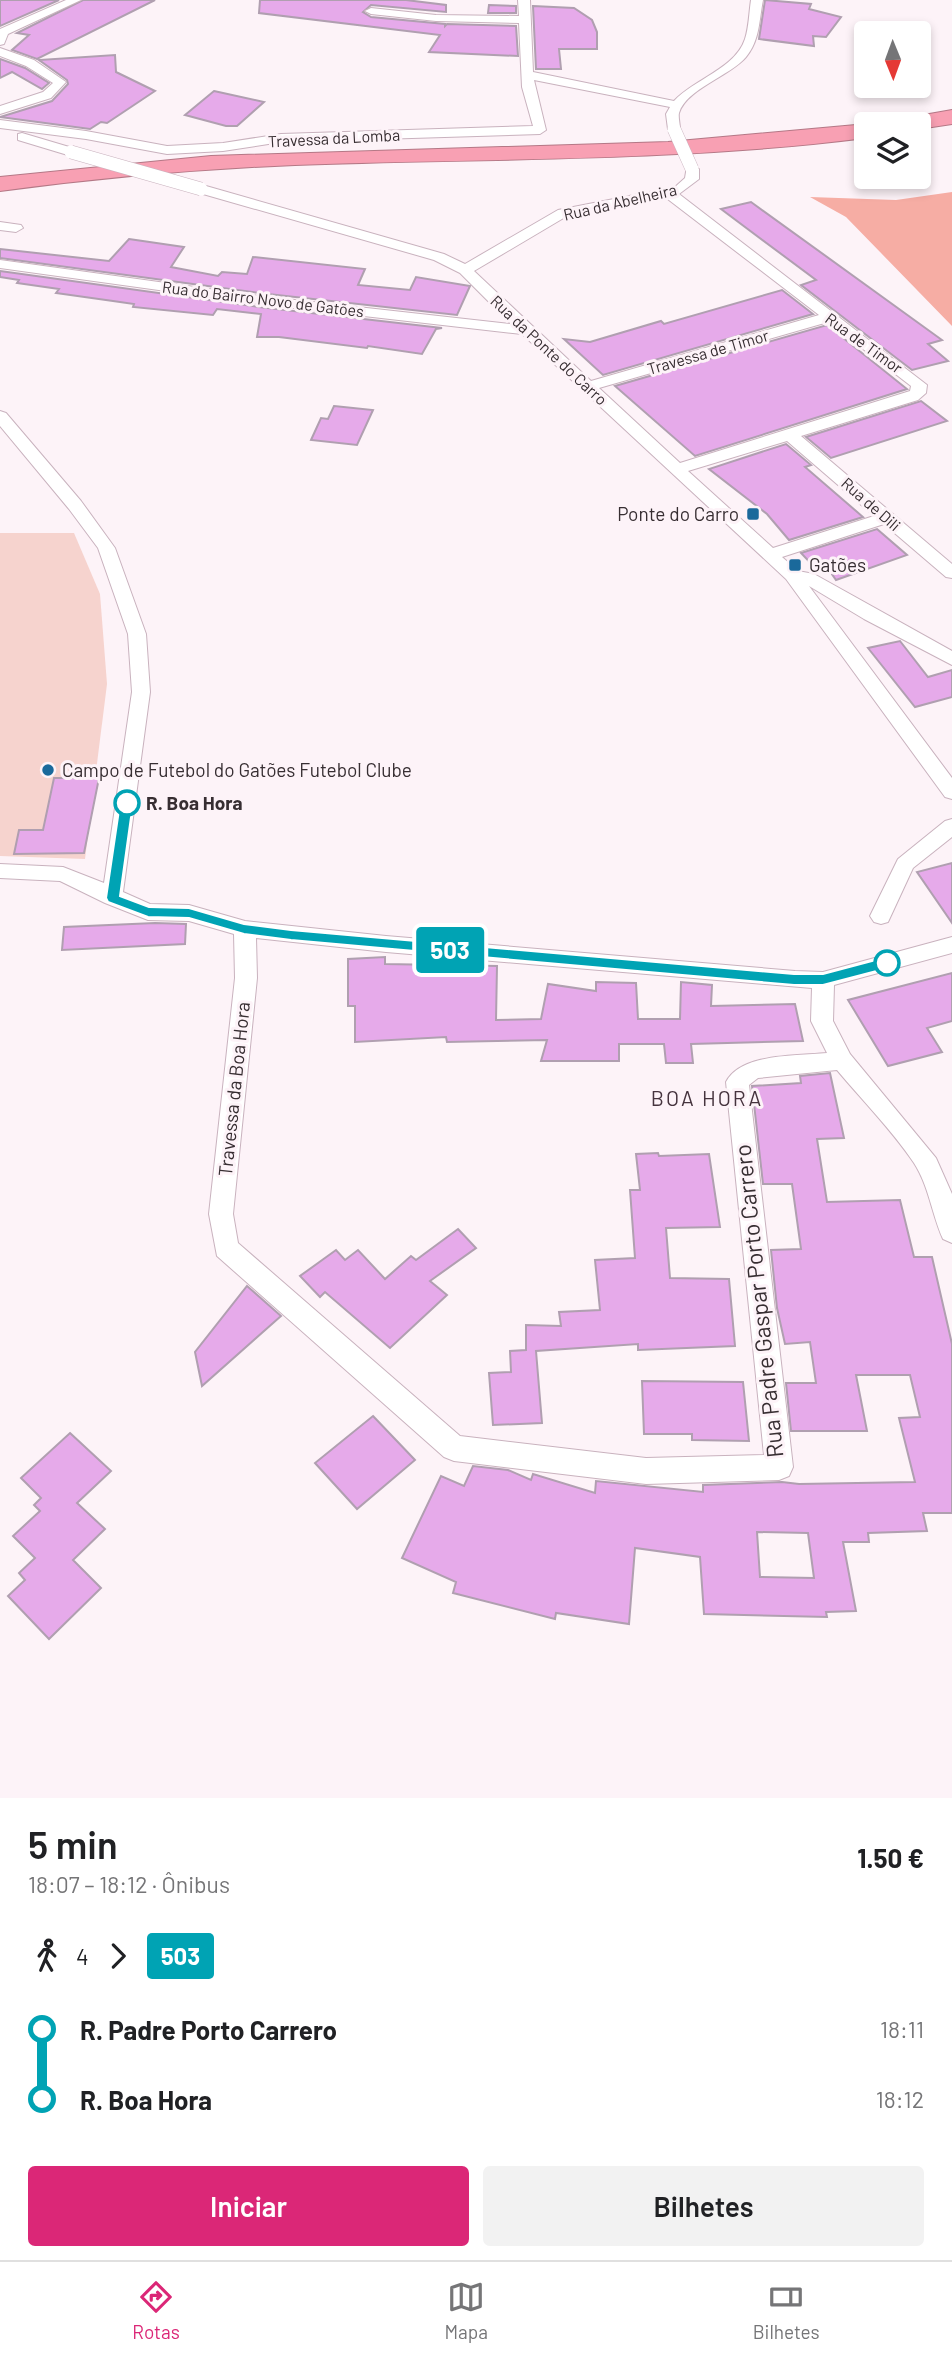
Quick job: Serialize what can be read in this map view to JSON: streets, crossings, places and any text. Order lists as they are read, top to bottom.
{
  "streets": {
    "street": [
      "Travessa da Lomba",
      "Rua da Abelheira",
      "Rua do Bairro Novo de Gatões",
      "Rua de Timor",
      "Rua da Ponte do Carro",
      "Travessa de Timor",
      "Rua de Dili",
      "Travessa da Boa Hora",
      "Rua Padre Gaspar Porto Carrero"
    ]
  },
  "crossings": [
    ["Rua da Abelheira", "Rua de Timor"],
    ["Rua da Abelheira", "Rua da Ponte do Carro"],
    ["Rua do Bairro Novo de Gatões", "Rua da Ponte do Carro"],
    ["Rua de Timor", "Rua da Ponte do Carro"],
    ["Rua de Timor", "Travessa de Timor"],
    ["Rua de Timor", "Rua de Dili"],
    ["Rua da Ponte do Carro", "Travessa de Timor"],
    ["Travessa da Boa Hora", "Rua Padre Gaspar Porto Carrero"]
  ],
  "districts": ["BOA HORA"],
  "places": {
    "transit": ["Ponte do Carro", "Gatões"],
    "other": ["Campo de Futebol do Gatões Futebol Clube", "R. Boa Hora"]
  },
  "lines": ["bus line 503"],
  "north": "bottom",
  "page": {
    "on_map": "503",
    "heading": ["5 min", "18:07 – 18:12 · Ônibus", "1.50 €"],
    "legs": ["4", "503"],
    "list": [
      {
        "name": "R. Padre Porto Carrero",
        "value": "18:11"
      },
      {
        "name": "R. Boa Hora",
        "value": "18:12"
      }
    ],
    "buttons": ["Iniciar", "Bilhetes"],
    "tabs": ["Rotas", "Mapa", "Bilhetes"]
  }
}
